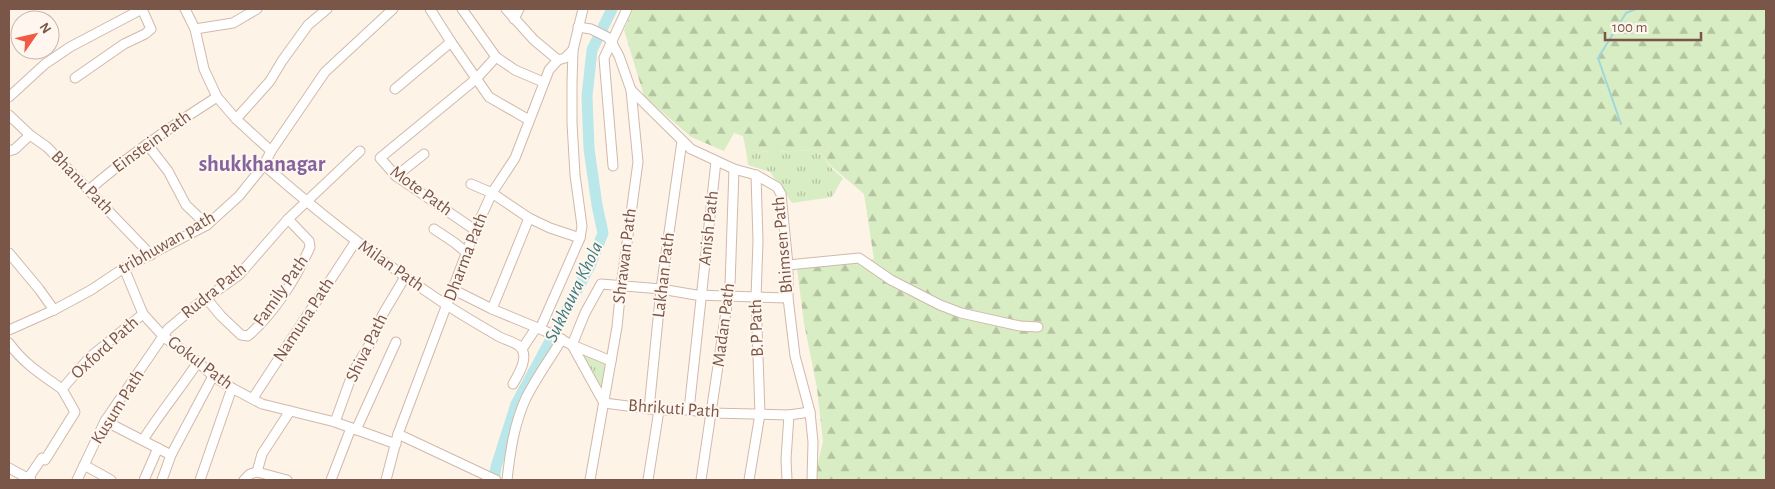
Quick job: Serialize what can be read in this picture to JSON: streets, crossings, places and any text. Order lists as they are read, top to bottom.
{
  "streets": {
    "street": [
      "Einstein Path",
      "Bhanu Path",
      "Mote Path",
      "Anish Path",
      "tribhuwan path",
      "Bhimsen Path",
      "Shrawan Path",
      "Dharma Path",
      "Milan Path",
      "Lakhan Path",
      "Rudra Path",
      "Family Path",
      "Namuna Path",
      "Madan Path",
      "B.P Path",
      "Oxford Path",
      "Shiva Path",
      "Gokul Path",
      "Kusum Path",
      "Bhrikuti Path"
    ]
  },
  "crossings": [
    ["Einstein Path", "Bhanu Path"],
    ["Bhanu Path", "tribhuwan path"],
    ["Mote Path", "Dharma Path"],
    ["Anish Path", "Bhimsen Path"],
    ["Anish Path", "Bhrikuti Path"],
    ["tribhuwan path", "Milan Path"],
    ["tribhuwan path", "Gokul Path"],
    ["Bhimsen Path", "Shrawan Path"],
    ["Bhimsen Path", "Lakhan Path"],
    ["Bhimsen Path", "Madan Path"],
    ["Bhimsen Path", "B.P Path"],
    ["Bhimsen Path", "Bhrikuti Path"],
    ["Shrawan Path", "Bhrikuti Path"],
    ["Dharma Path", "Milan Path"],
    ["Dharma Path", "Gokul Path"],
    ["Milan Path", "Rudra Path"],
    ["Milan Path", "Namuna Path"],
    ["Milan Path", "Shiva Path"],
    ["Lakhan Path", "Bhrikuti Path"],
    ["Rudra Path", "Family Path"],
    ["Rudra Path", "Gokul Path"],
    ["Rudra Path", "Kusum Path"],
    ["Namuna Path", "Gokul Path"],
    ["Madan Path", "Bhrikuti Path"],
    ["B.P Path", "Bhrikuti Path"],
    ["Oxford Path", "Gokul Path"],
    ["Shiva Path", "Gokul Path"],
    ["Gokul Path", "Kusum Path"]
  ],
  "districts": ["shukkhanagar"],
  "water": ["Sukhaura Khola"],
  "scale_bar": "100 m",
  "north": "top right"
}
